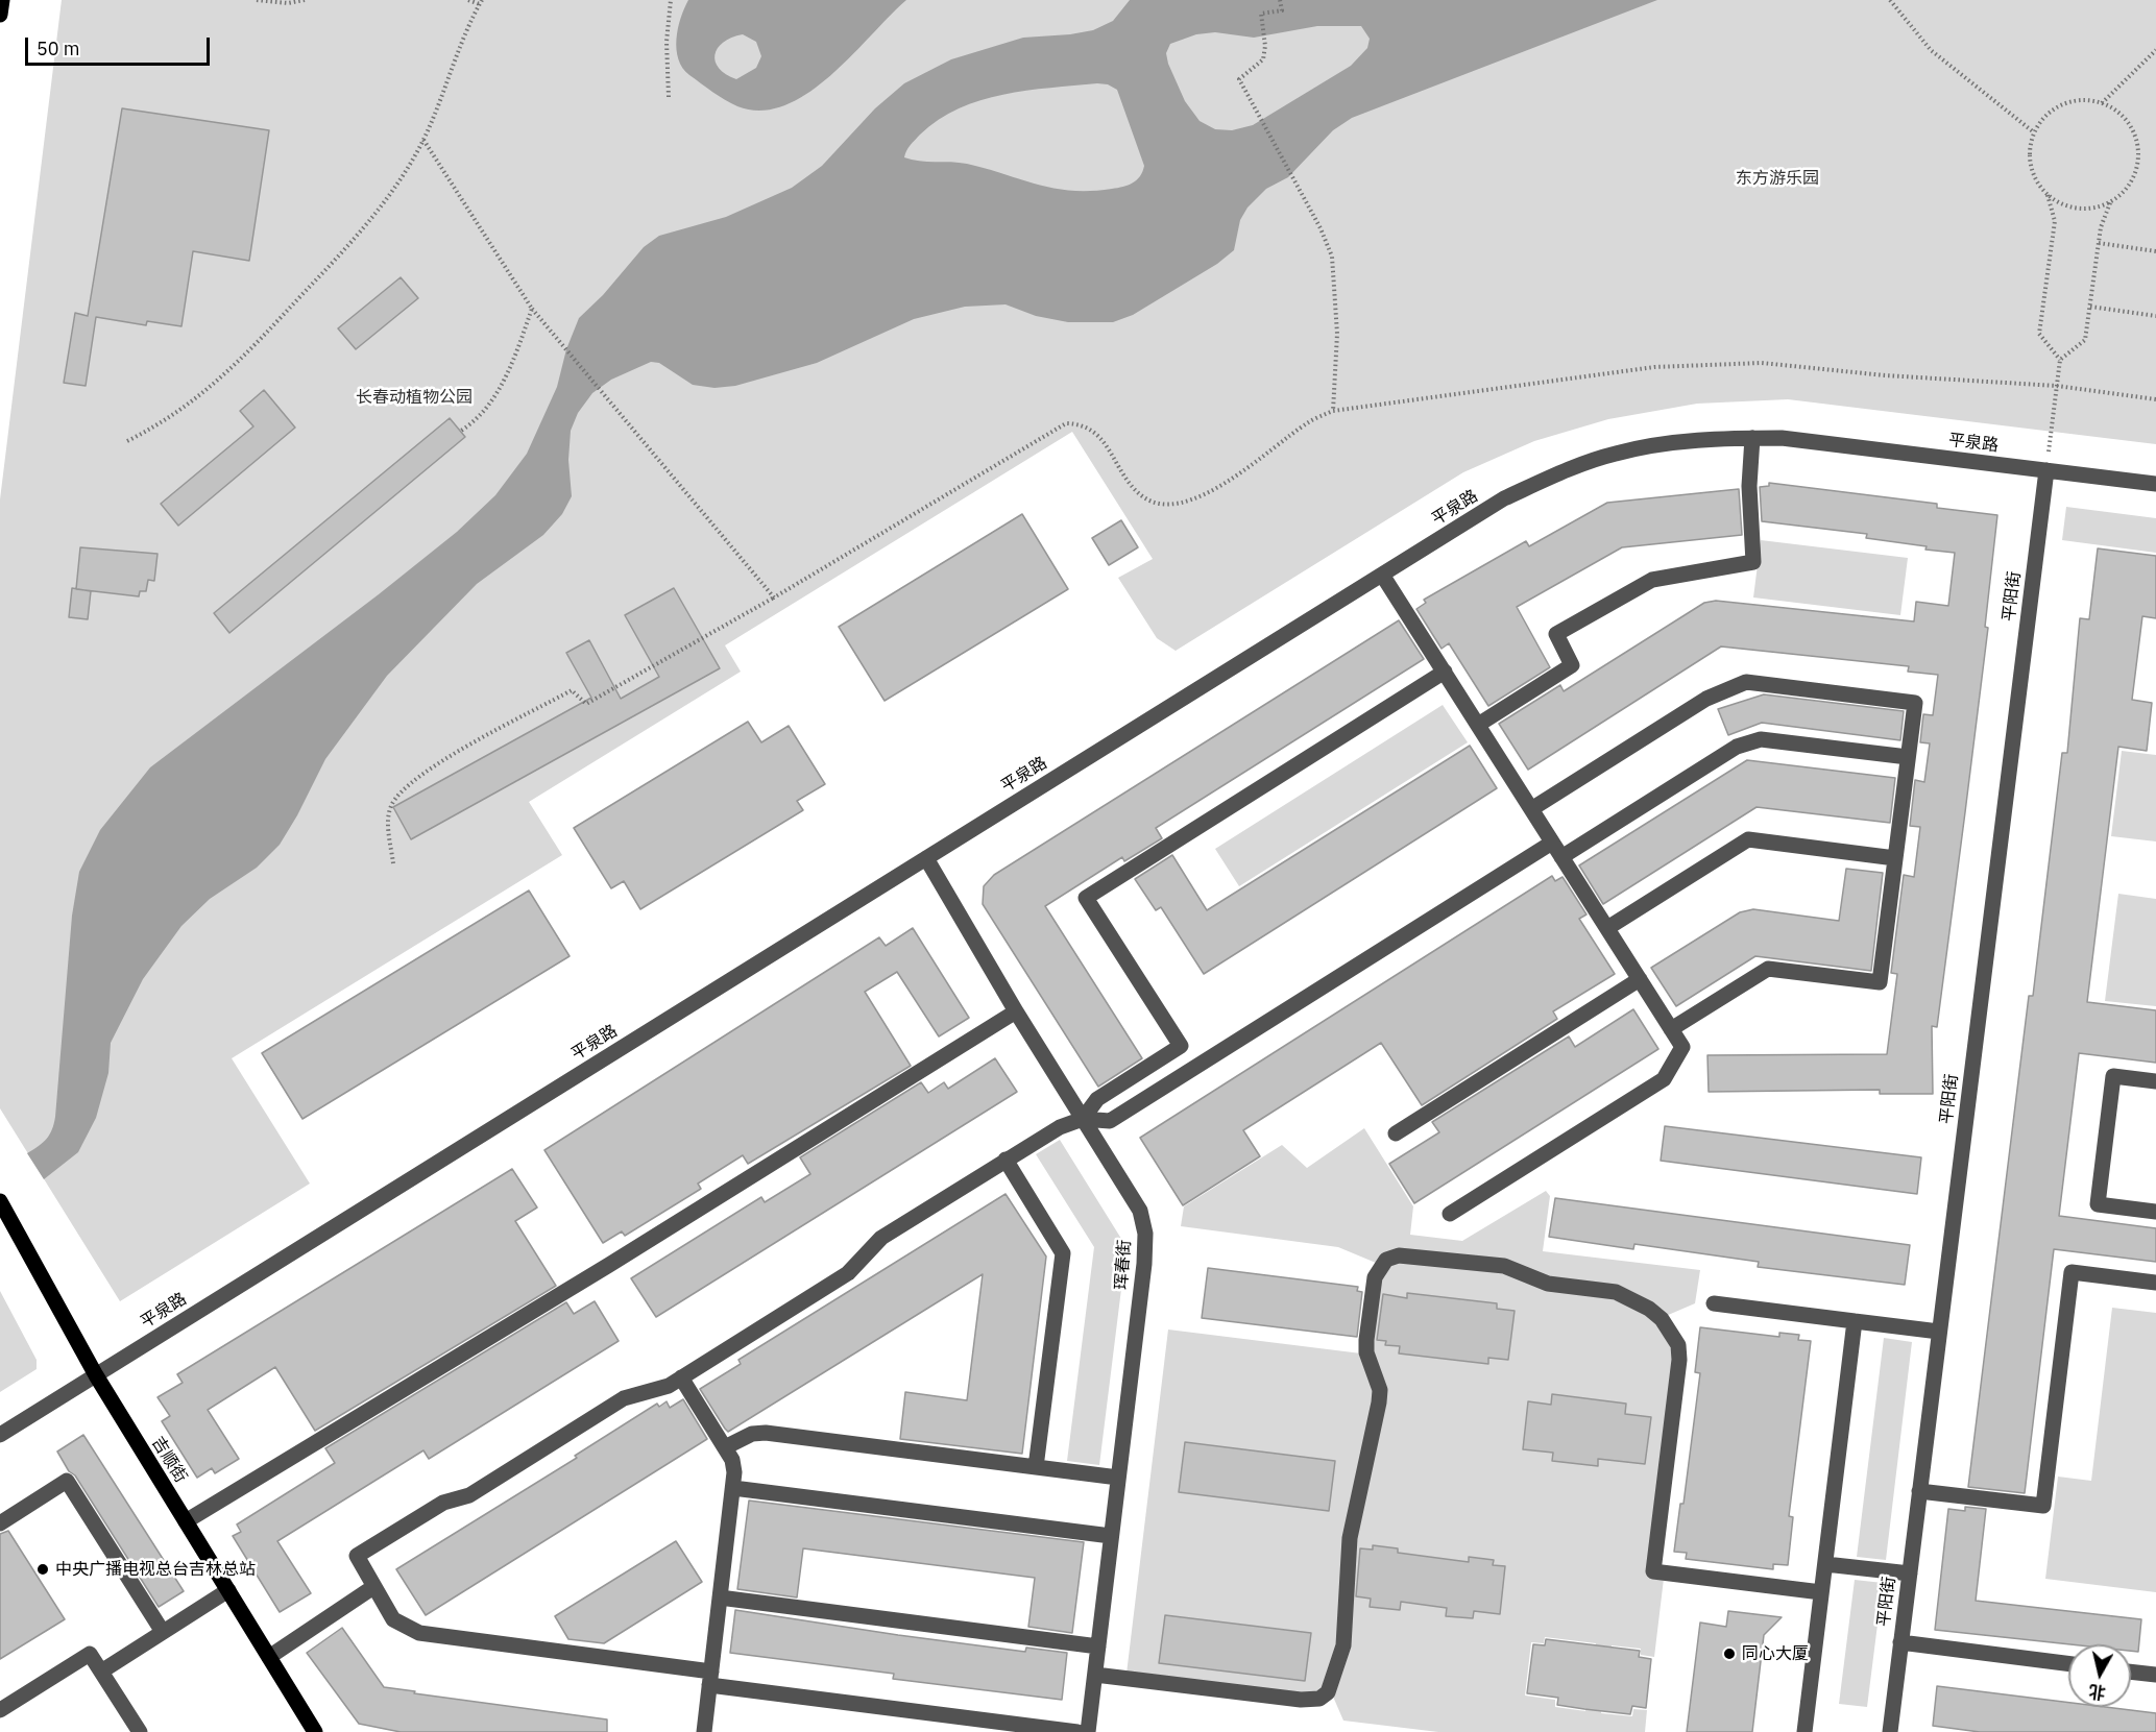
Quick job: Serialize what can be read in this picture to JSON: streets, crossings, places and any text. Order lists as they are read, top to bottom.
{
  "streets": {
    "main road": ["吉顺街"],
    "street": ["平泉路", "平阳街", "珲春街"]
  },
  "crossings": [
    ["平泉路", "平阳街"],
    ["平泉路", "珲春街"],
    ["平泉路", "吉顺街"]
  ],
  "parks": ["东方游乐园", "长春动植物公园"],
  "places": ["中央广播电视总台吉林总站", "同心大厦"],
  "scale_bar": "50 m",
  "north": "bottom"
}
